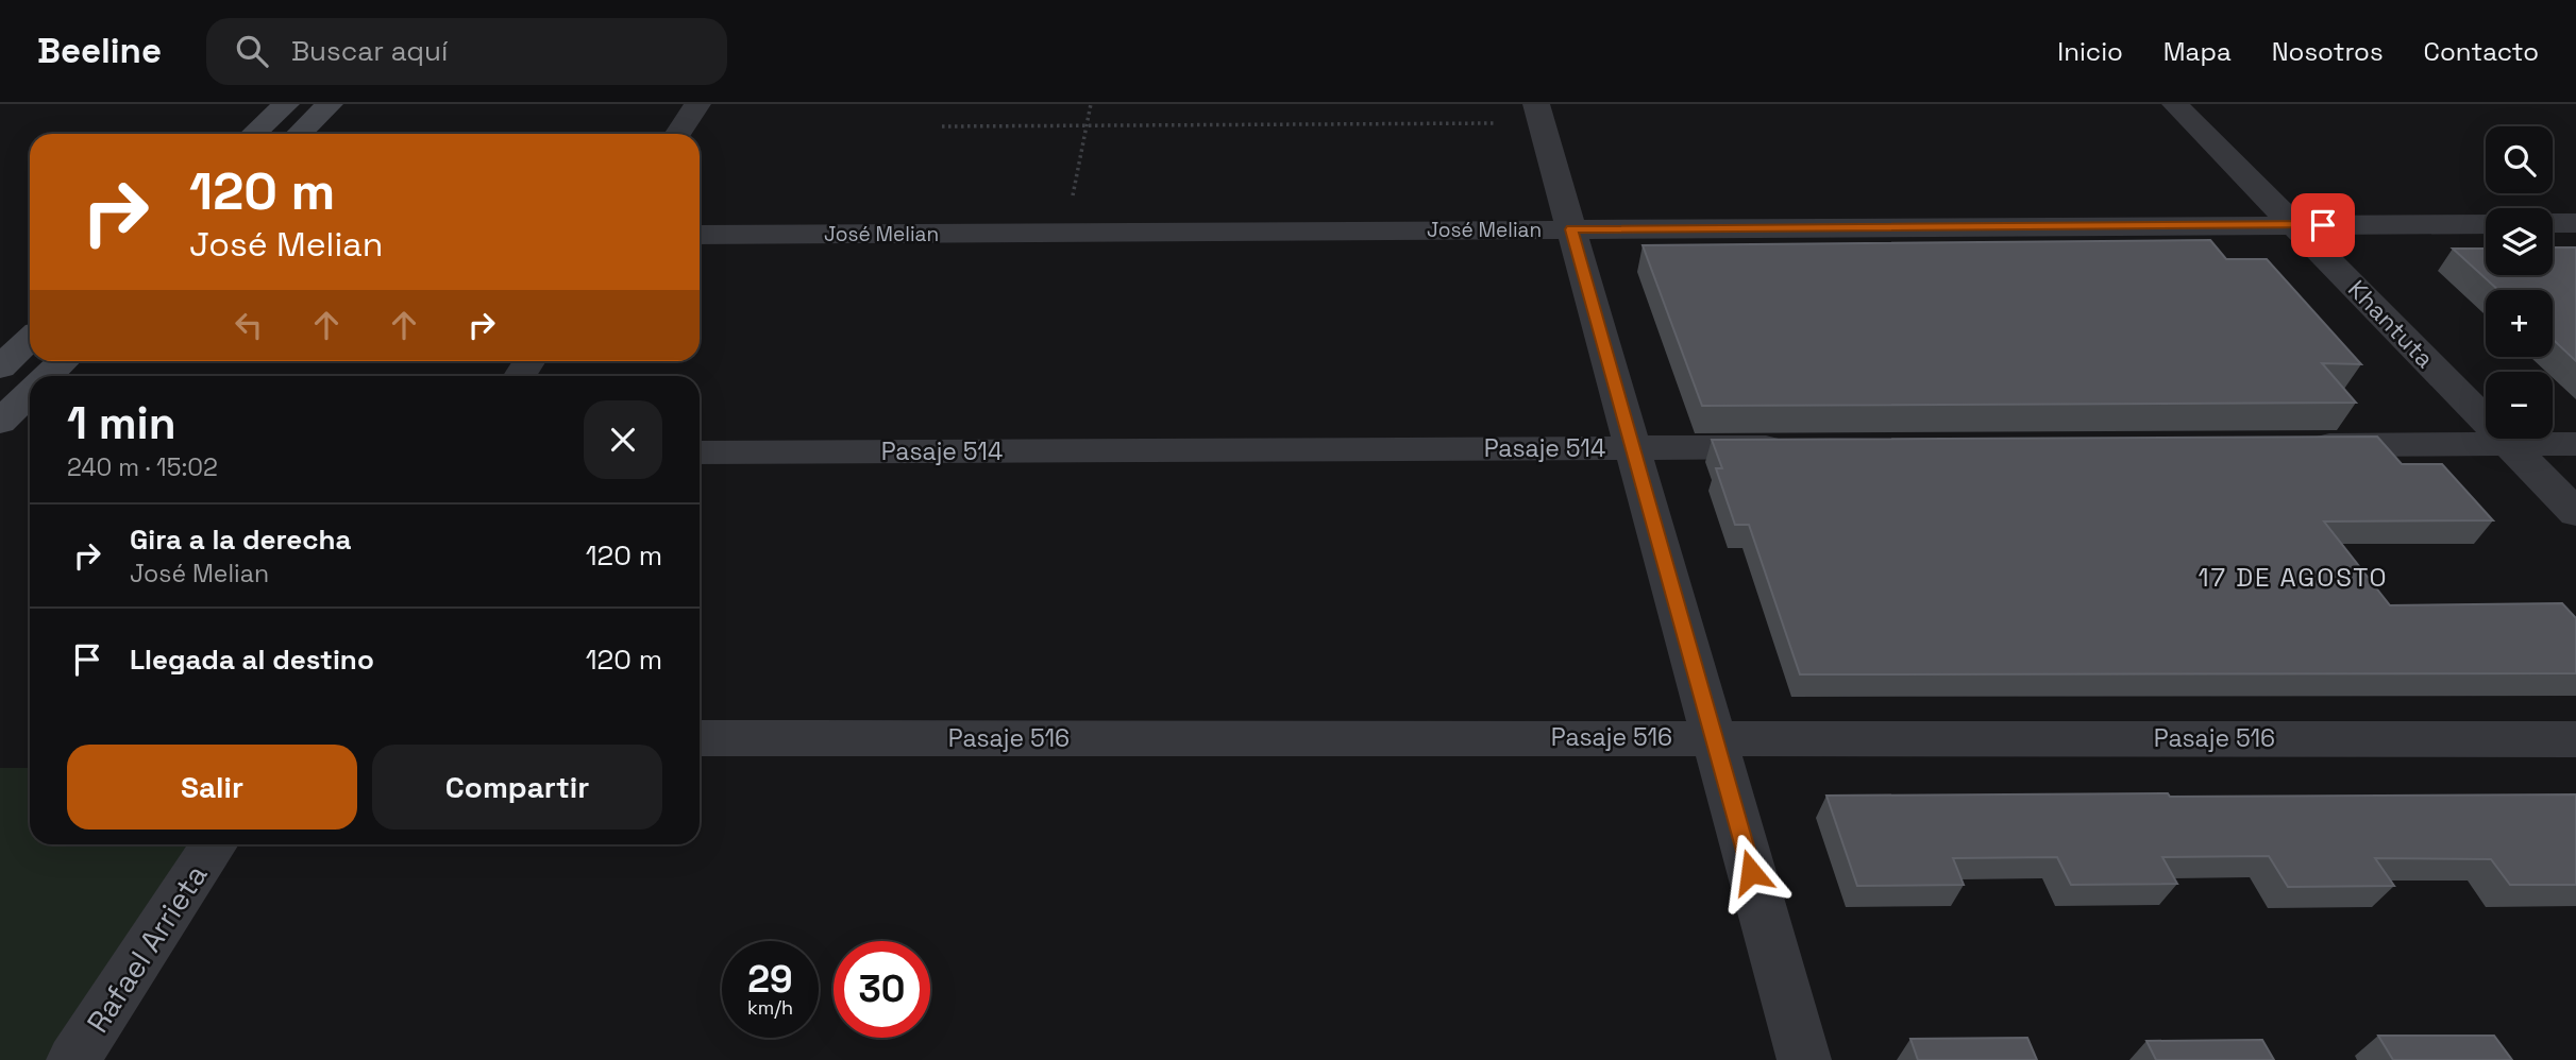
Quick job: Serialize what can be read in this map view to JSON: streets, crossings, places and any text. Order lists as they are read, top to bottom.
{
  "streets": {
    "street": [
      "José Melian",
      "Khantuta",
      "Pasaje 514",
      "Pasaje 516",
      "Rafael Arrieta"
    ]
  },
  "crossings": [
    ["José Melian", "Khantuta"]
  ],
  "districts": ["17 DE AGOSTO"],
  "page": {
    "header": "Beeline",
    "search": "Buscar aquí",
    "nav": [
      "Inicio",
      "Mapa",
      "Nosotros",
      "Contacto"
    ],
    "map_buttons": ["+", "−"],
    "turn": ["120 m", "José Melian"],
    "heading": ["1 min", "240 m · 15:02"],
    "list": [
      {
        "name": "Gira a la derecha",
        "note": "José Melian",
        "value": "120 m"
      },
      {
        "name": "Llegada al destino",
        "value": "120 m"
      }
    ],
    "buttons": ["Salir", "Compartir"],
    "speed": "29 km/h",
    "limit": "30"
  }
}
